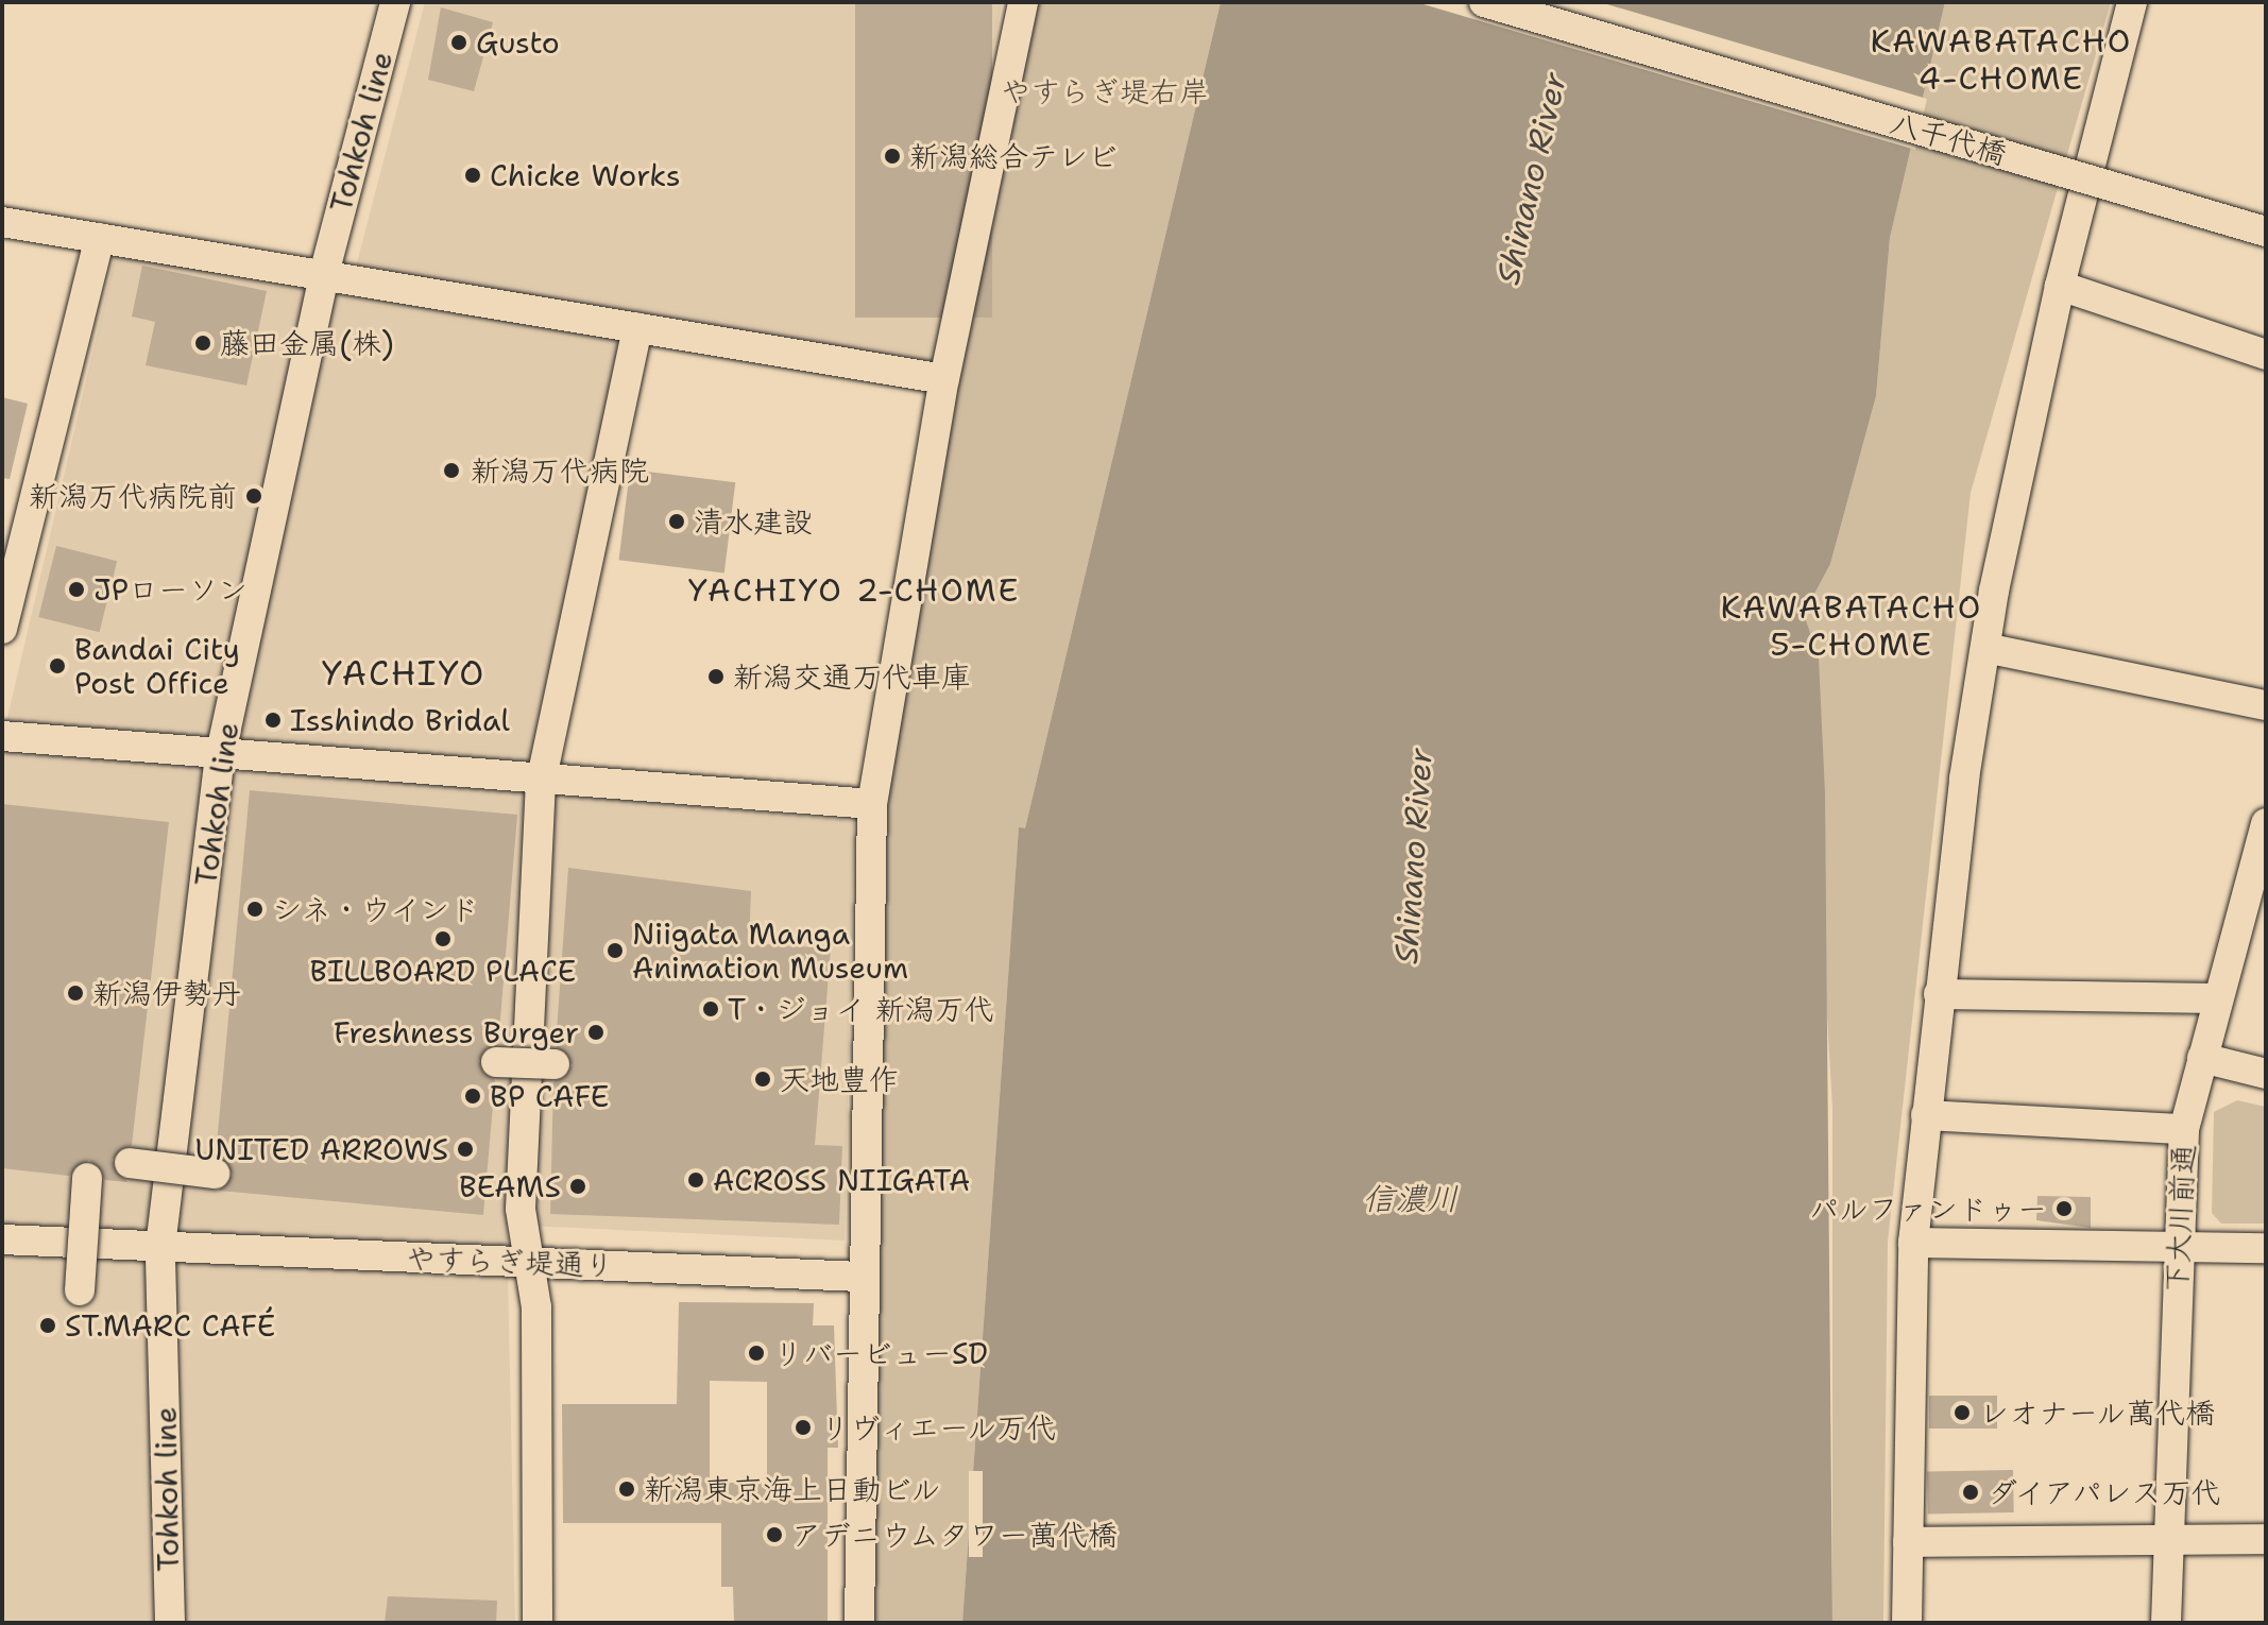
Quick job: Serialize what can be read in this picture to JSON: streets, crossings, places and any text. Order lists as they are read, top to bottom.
{
  "streets": {
    "street": [
      "Tohkoh line",
      "八千代橋",
      "下大川前通",
      "やすらぎ堤通り"
    ]
  },
  "crossings": [
    ["Tohkoh line", "やすらぎ堤通り"]
  ],
  "districts": [
    "KAWABATACHO 4-CHOME",
    "YACHIYO 2-CHOME",
    "KAWABATACHO 5-CHOME",
    "YACHIYO"
  ],
  "water": ["Shinano River", "信濃川"],
  "parks": ["やすらぎ堤右岸"],
  "places": [
    "Gusto",
    "新潟総合テレビ",
    "Chicke Works",
    "藤田金属(株)",
    "新潟万代病院",
    "新潟万代病院前",
    "清水建設",
    "JPローソン",
    "Bandai City Post Office",
    "新潟交通万代車庫",
    "Isshindo Bridal",
    "シネ・ウインド",
    "BILLBOARD PLACE",
    "Niigata Manga Animation Museum",
    "新潟伊勢丹",
    "T・ジョイ 新潟万代",
    "Freshness Burger",
    "天地豊作",
    "BP CAFE",
    "UNITED ARROWS",
    "ACROSS NIIGATA",
    "BEAMS",
    "パルファンドゥー",
    "ST.MARC CAFÉ",
    "リバービューSD",
    "レオナール萬代橋",
    "リヴィエール万代",
    "新潟東京海上日動ビル",
    "ダイアパレス万代",
    "アデニウムタワー萬代橋"
  ]
}
